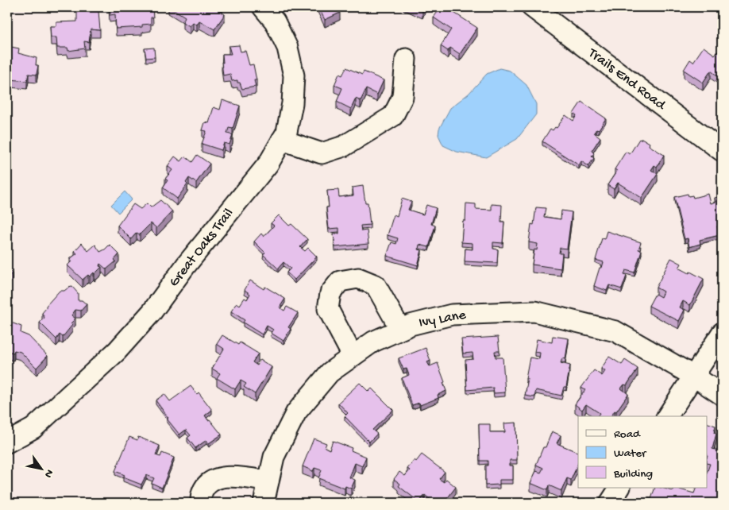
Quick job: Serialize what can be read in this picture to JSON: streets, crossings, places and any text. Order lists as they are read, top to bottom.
{
  "streets": {
    "street": ["Trails End Road", "Great Oaks Trail", "Ivy Lane"]
  },
  "legend": ["Road", "Water", "Building"],
  "north": "bottom right"
}
